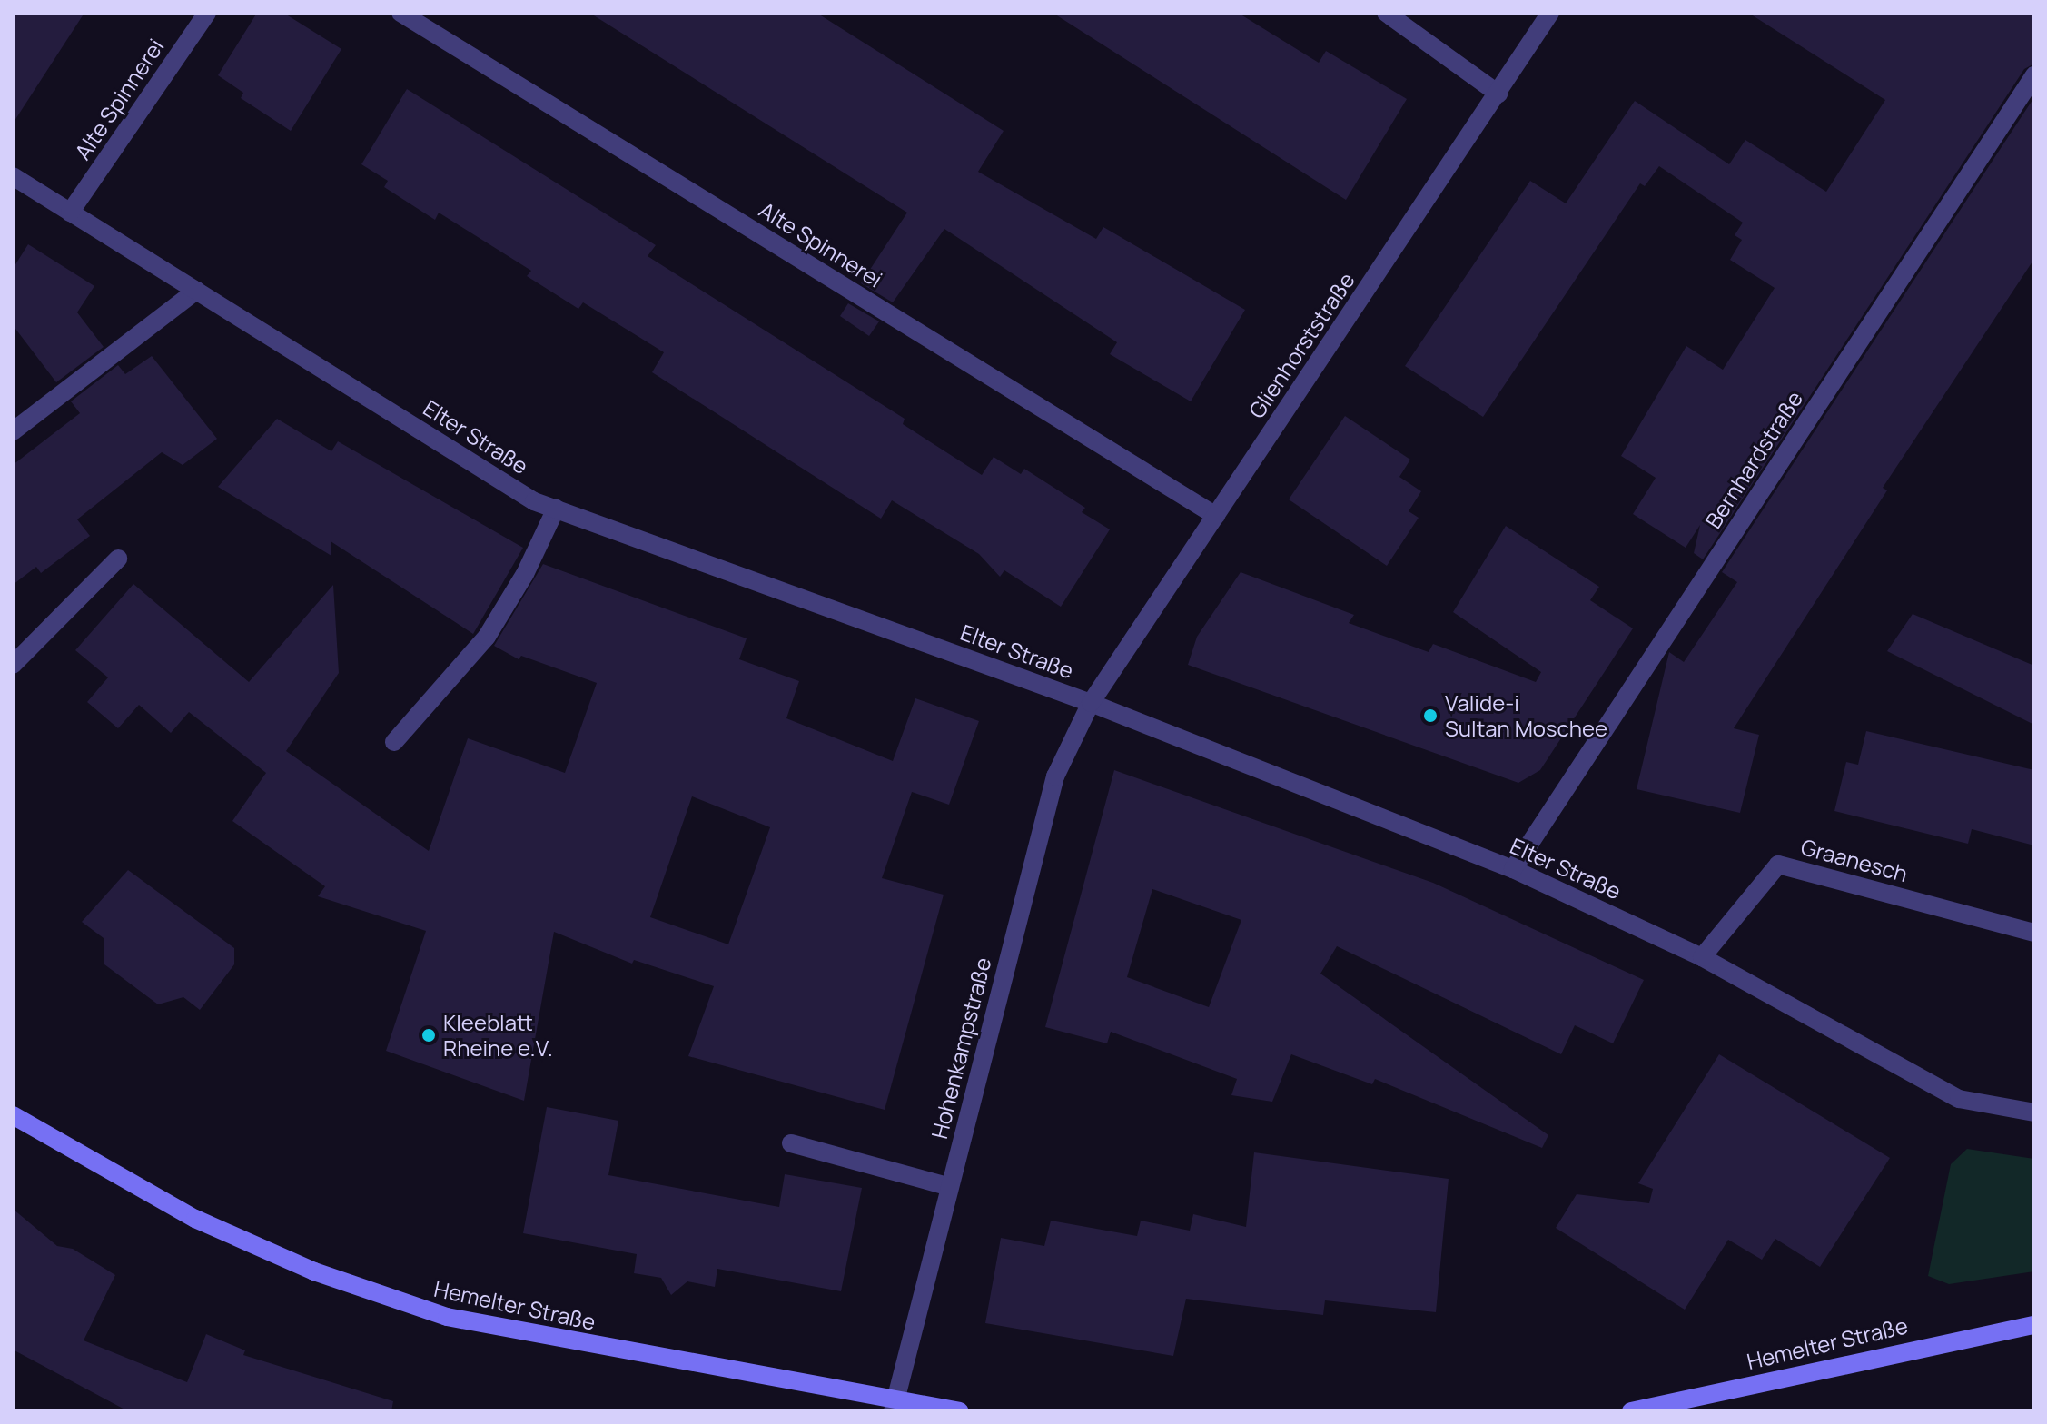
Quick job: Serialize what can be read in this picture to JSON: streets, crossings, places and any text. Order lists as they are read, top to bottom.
{
  "streets": {
    "main road": ["Hemelter Straße"],
    "street": [
      "Alte Spinnerei",
      "Glienhorststraße",
      "Elter Straße",
      "Bernhardstraße",
      "Graanesch",
      "Hohenkampstraße"
    ]
  },
  "crossings": [
    ["Alte Spinnerei", "Glienhorststraße"],
    ["Alte Spinnerei", "Elter Straße"],
    ["Glienhorststraße", "Elter Straße"],
    ["Glienhorststraße", "Hohenkampstraße"],
    ["Elter Straße", "Bernhardstraße"],
    ["Elter Straße", "Graanesch"],
    ["Elter Straße", "Hohenkampstraße"],
    ["Hohenkampstraße", "Hemelter Straße"]
  ],
  "places": ["Valide-i Sultan Moschee", "Kleeblatt Rheine e.V."]
}
